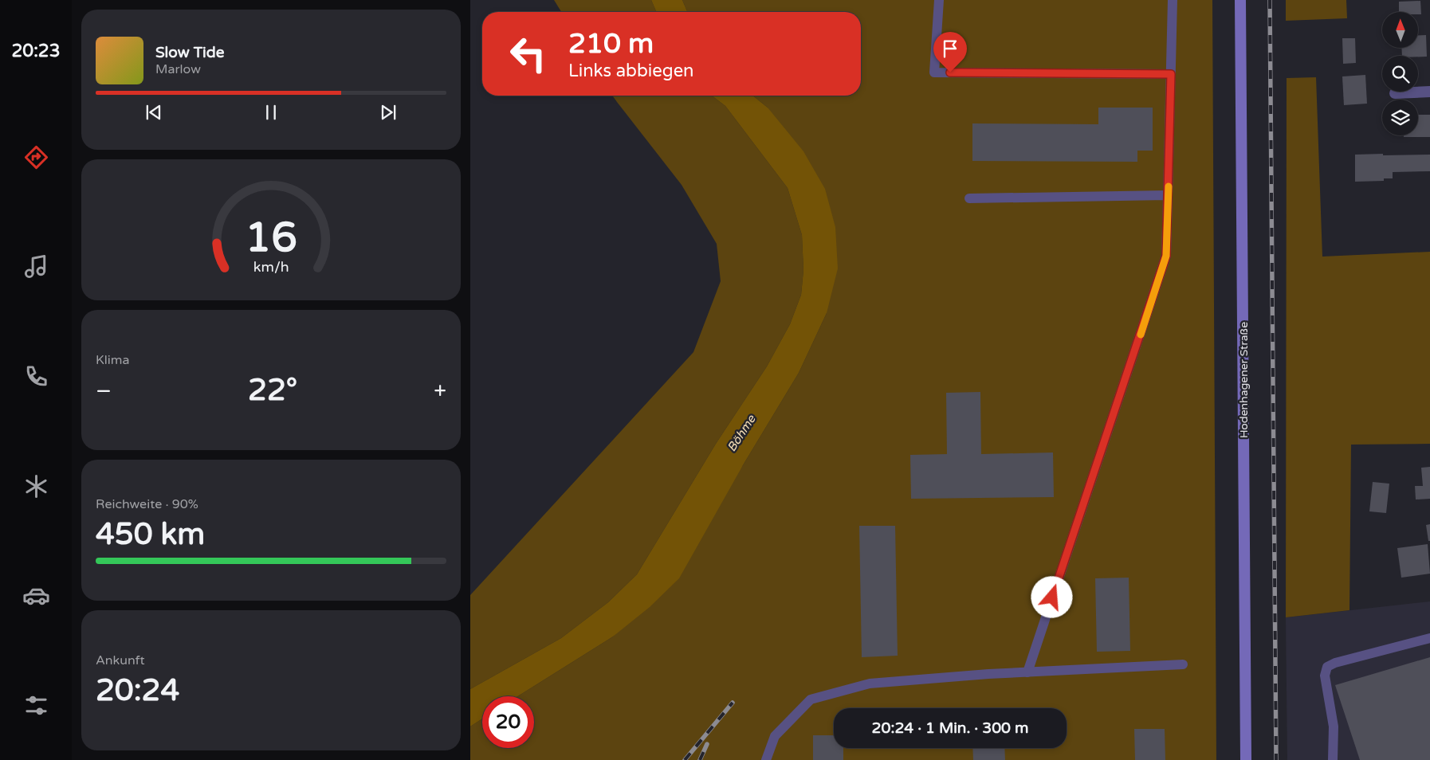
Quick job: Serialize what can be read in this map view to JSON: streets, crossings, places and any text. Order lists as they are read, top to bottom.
{
  "streets": {
    "main road": ["Hodenhagener Straße"]
  },
  "water": ["Böhme"],
  "north": "top",
  "page": {
    "tabs": "20:23",
    "turn": ["210 m", "Links abbiegen"],
    "song": ["Slow Tide", "Marlow"],
    "tile": [
      "Klima",
      ["Reichweite · 90%", "450 km"],
      ["Ankunft", "20:24"]
    ],
    "heat": ["−", "22°", "+"],
    "limit": "20",
    "trip": "20:24 · 1 Min. · 300 m",
    "gauge": ["16", "km/h"]
  }
}
